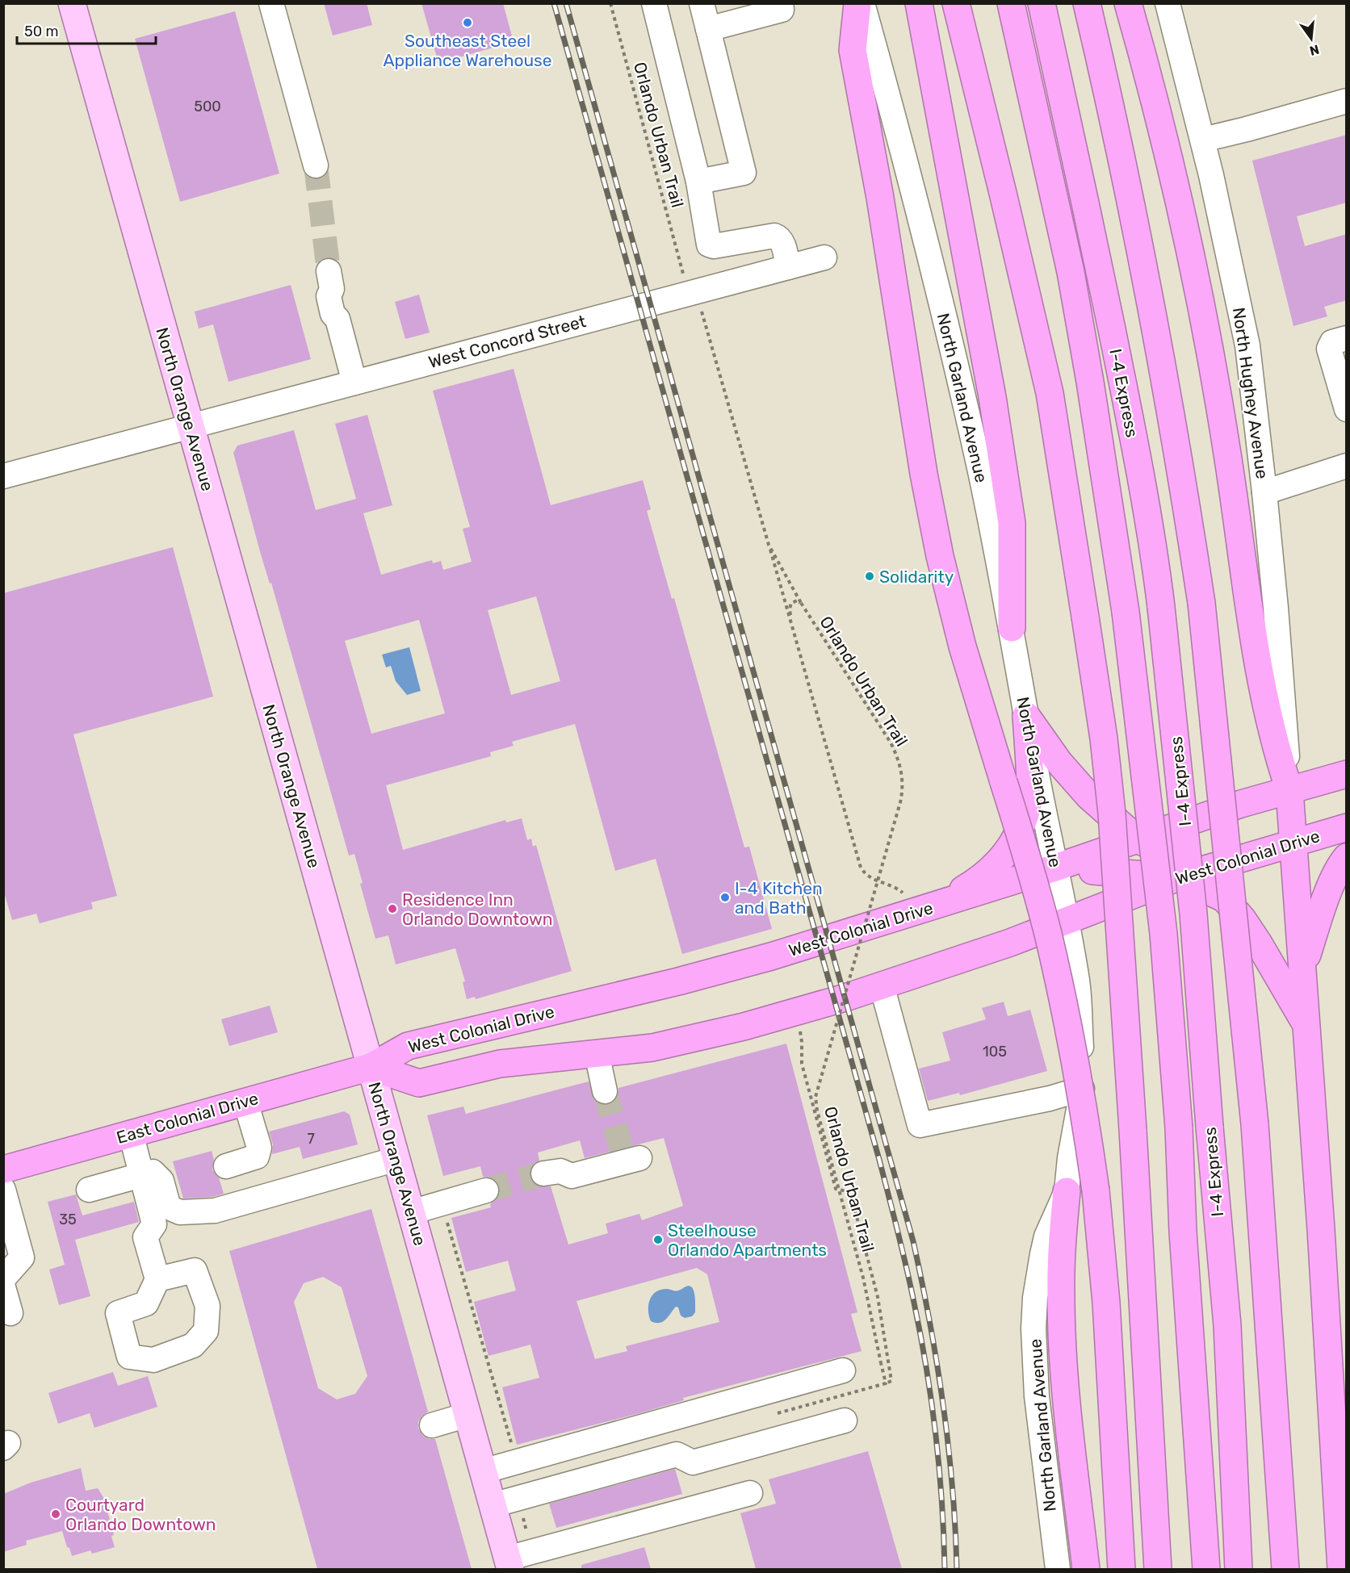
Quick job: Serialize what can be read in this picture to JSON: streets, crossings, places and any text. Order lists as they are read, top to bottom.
{
  "streets": {
    "highway": ["I-4 Express", "West Colonial Drive", "East Colonial Drive"],
    "main road": ["North Orange Avenue"],
    "street": ["West Concord Street", "North Hughey Avenue", "North Garland Avenue"],
    "path": ["Orlando Urban Trail"]
  },
  "crossings": [
    ["West Concord Street", "North Orange Avenue"],
    ["North Hughey Avenue", "West Colonial Drive"],
    ["North Garland Avenue", "West Colonial Drive"],
    ["North Orange Avenue", "West Colonial Drive"],
    ["North Orange Avenue", "East Colonial Drive"],
    ["West Colonial Drive", "East Colonial Drive"]
  ],
  "places": [
    "Southeast Steel Appliance Warehouse",
    "Solidarity",
    "I-4 Kitchen and Bath",
    "Residence Inn Orlando Downtown",
    "Steelhouse Orlando Apartments",
    "Courtyard Orlando Downtown"
  ],
  "house_numbers": [
    "500",
    "105",
    "7",
    "35"
  ],
  "scale_bar": "50 m",
  "north": "bottom"
}
